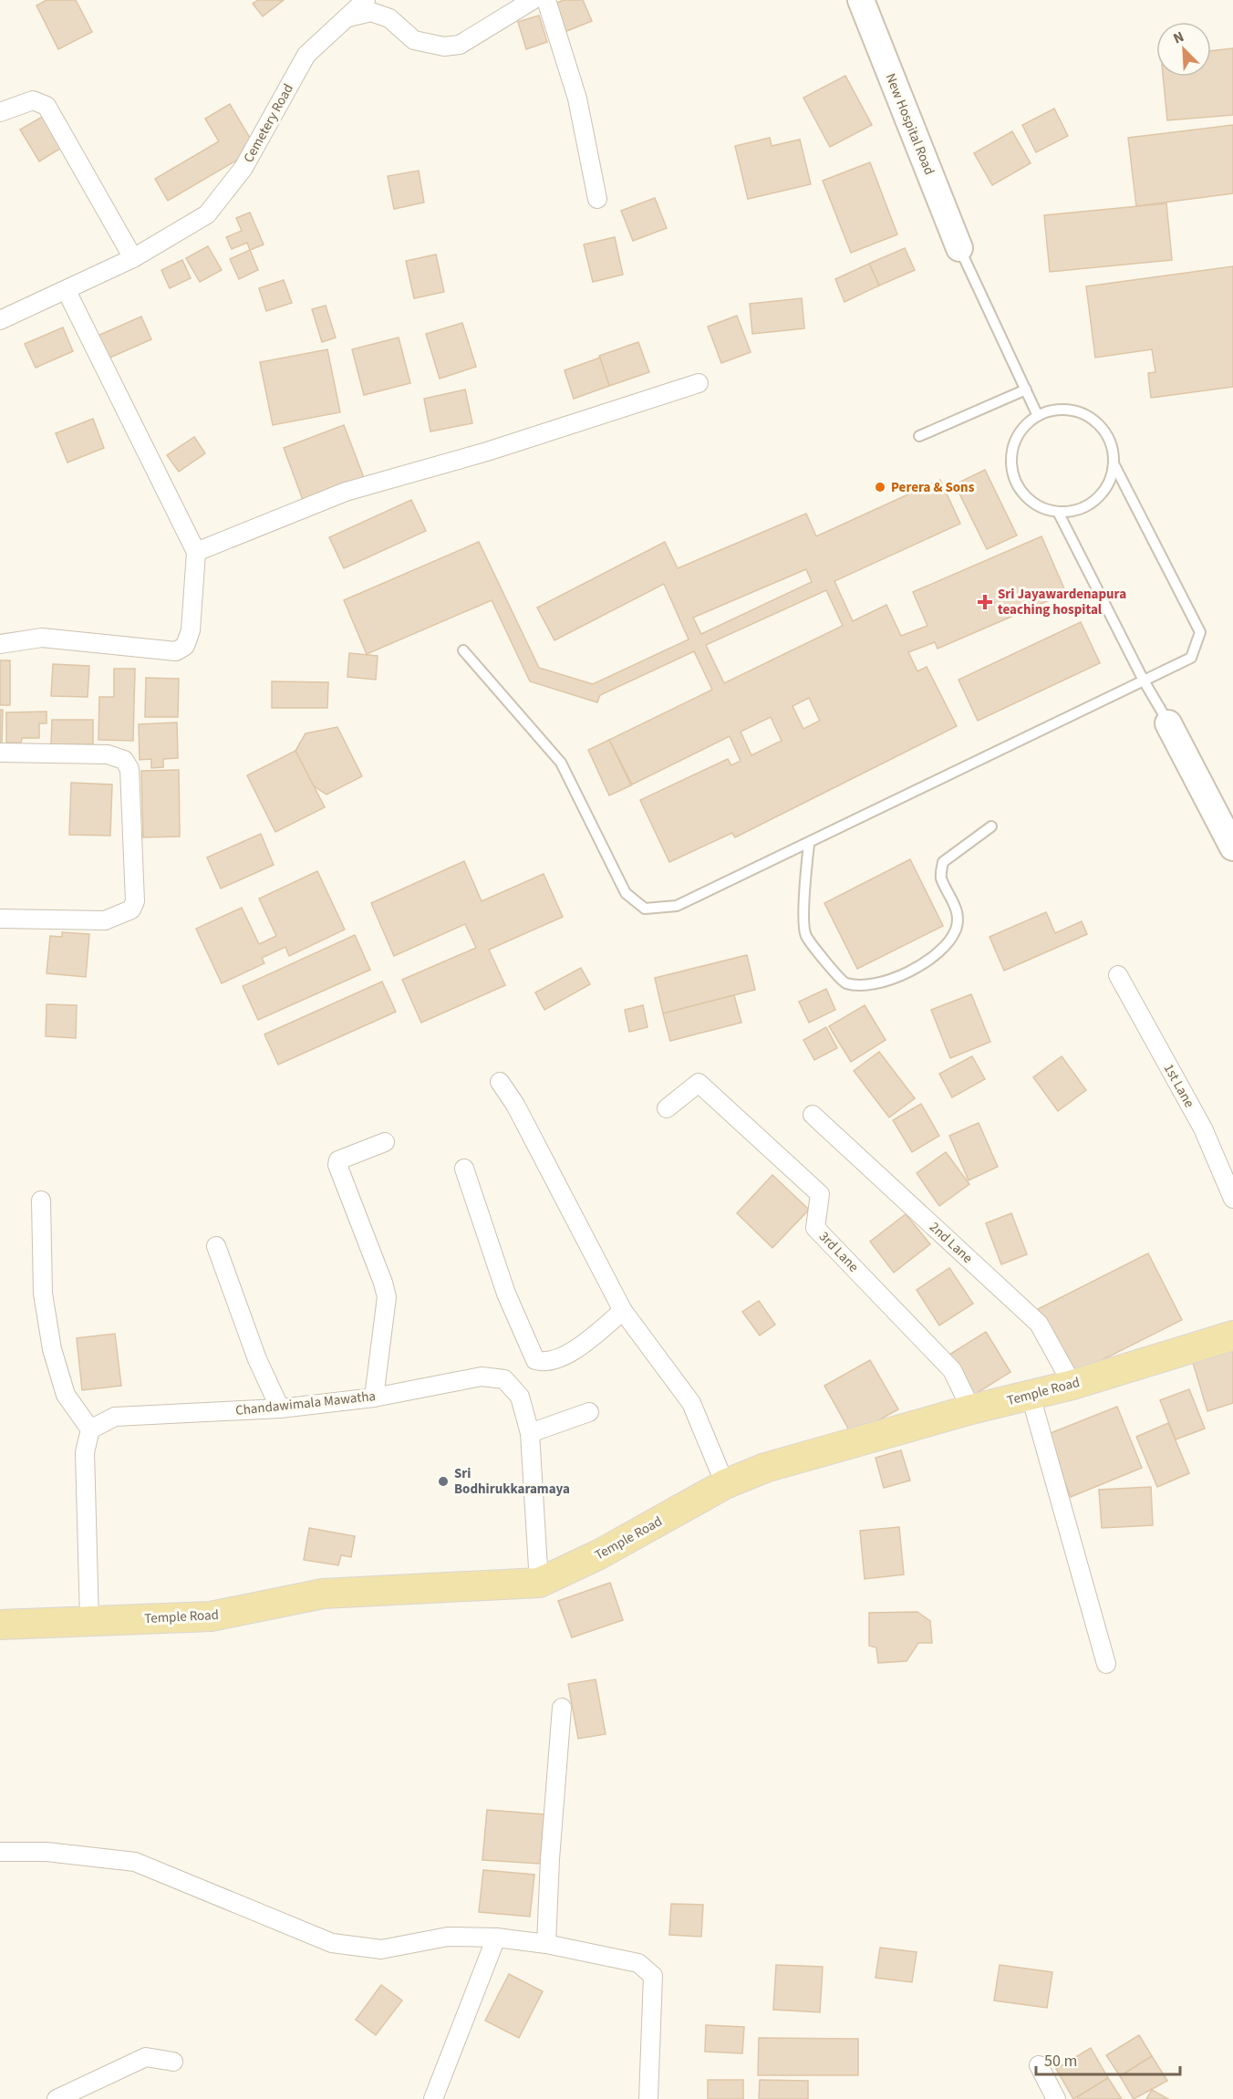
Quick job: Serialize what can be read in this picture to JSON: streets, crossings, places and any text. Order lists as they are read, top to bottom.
{
  "streets": {
    "main road": ["New Hospital Road", "Temple Road"],
    "street": [
      "Cemetery Road",
      "1st Lane",
      "2nd Lane",
      "3rd Lane",
      "Chandawimala Mawatha"
    ]
  },
  "crossings": [
    ["2nd Lane", "Temple Road"],
    ["3rd Lane", "Temple Road"],
    ["Temple Road", "Chandawimala Mawatha"]
  ],
  "places": {
    "other": ["Perera & Sons", "Sri Bodhirukkaramaya"],
    "health": ["Sri Jayawardenapura teaching hospital"]
  },
  "scale_bar": "50 m",
  "north": "top left"
}
